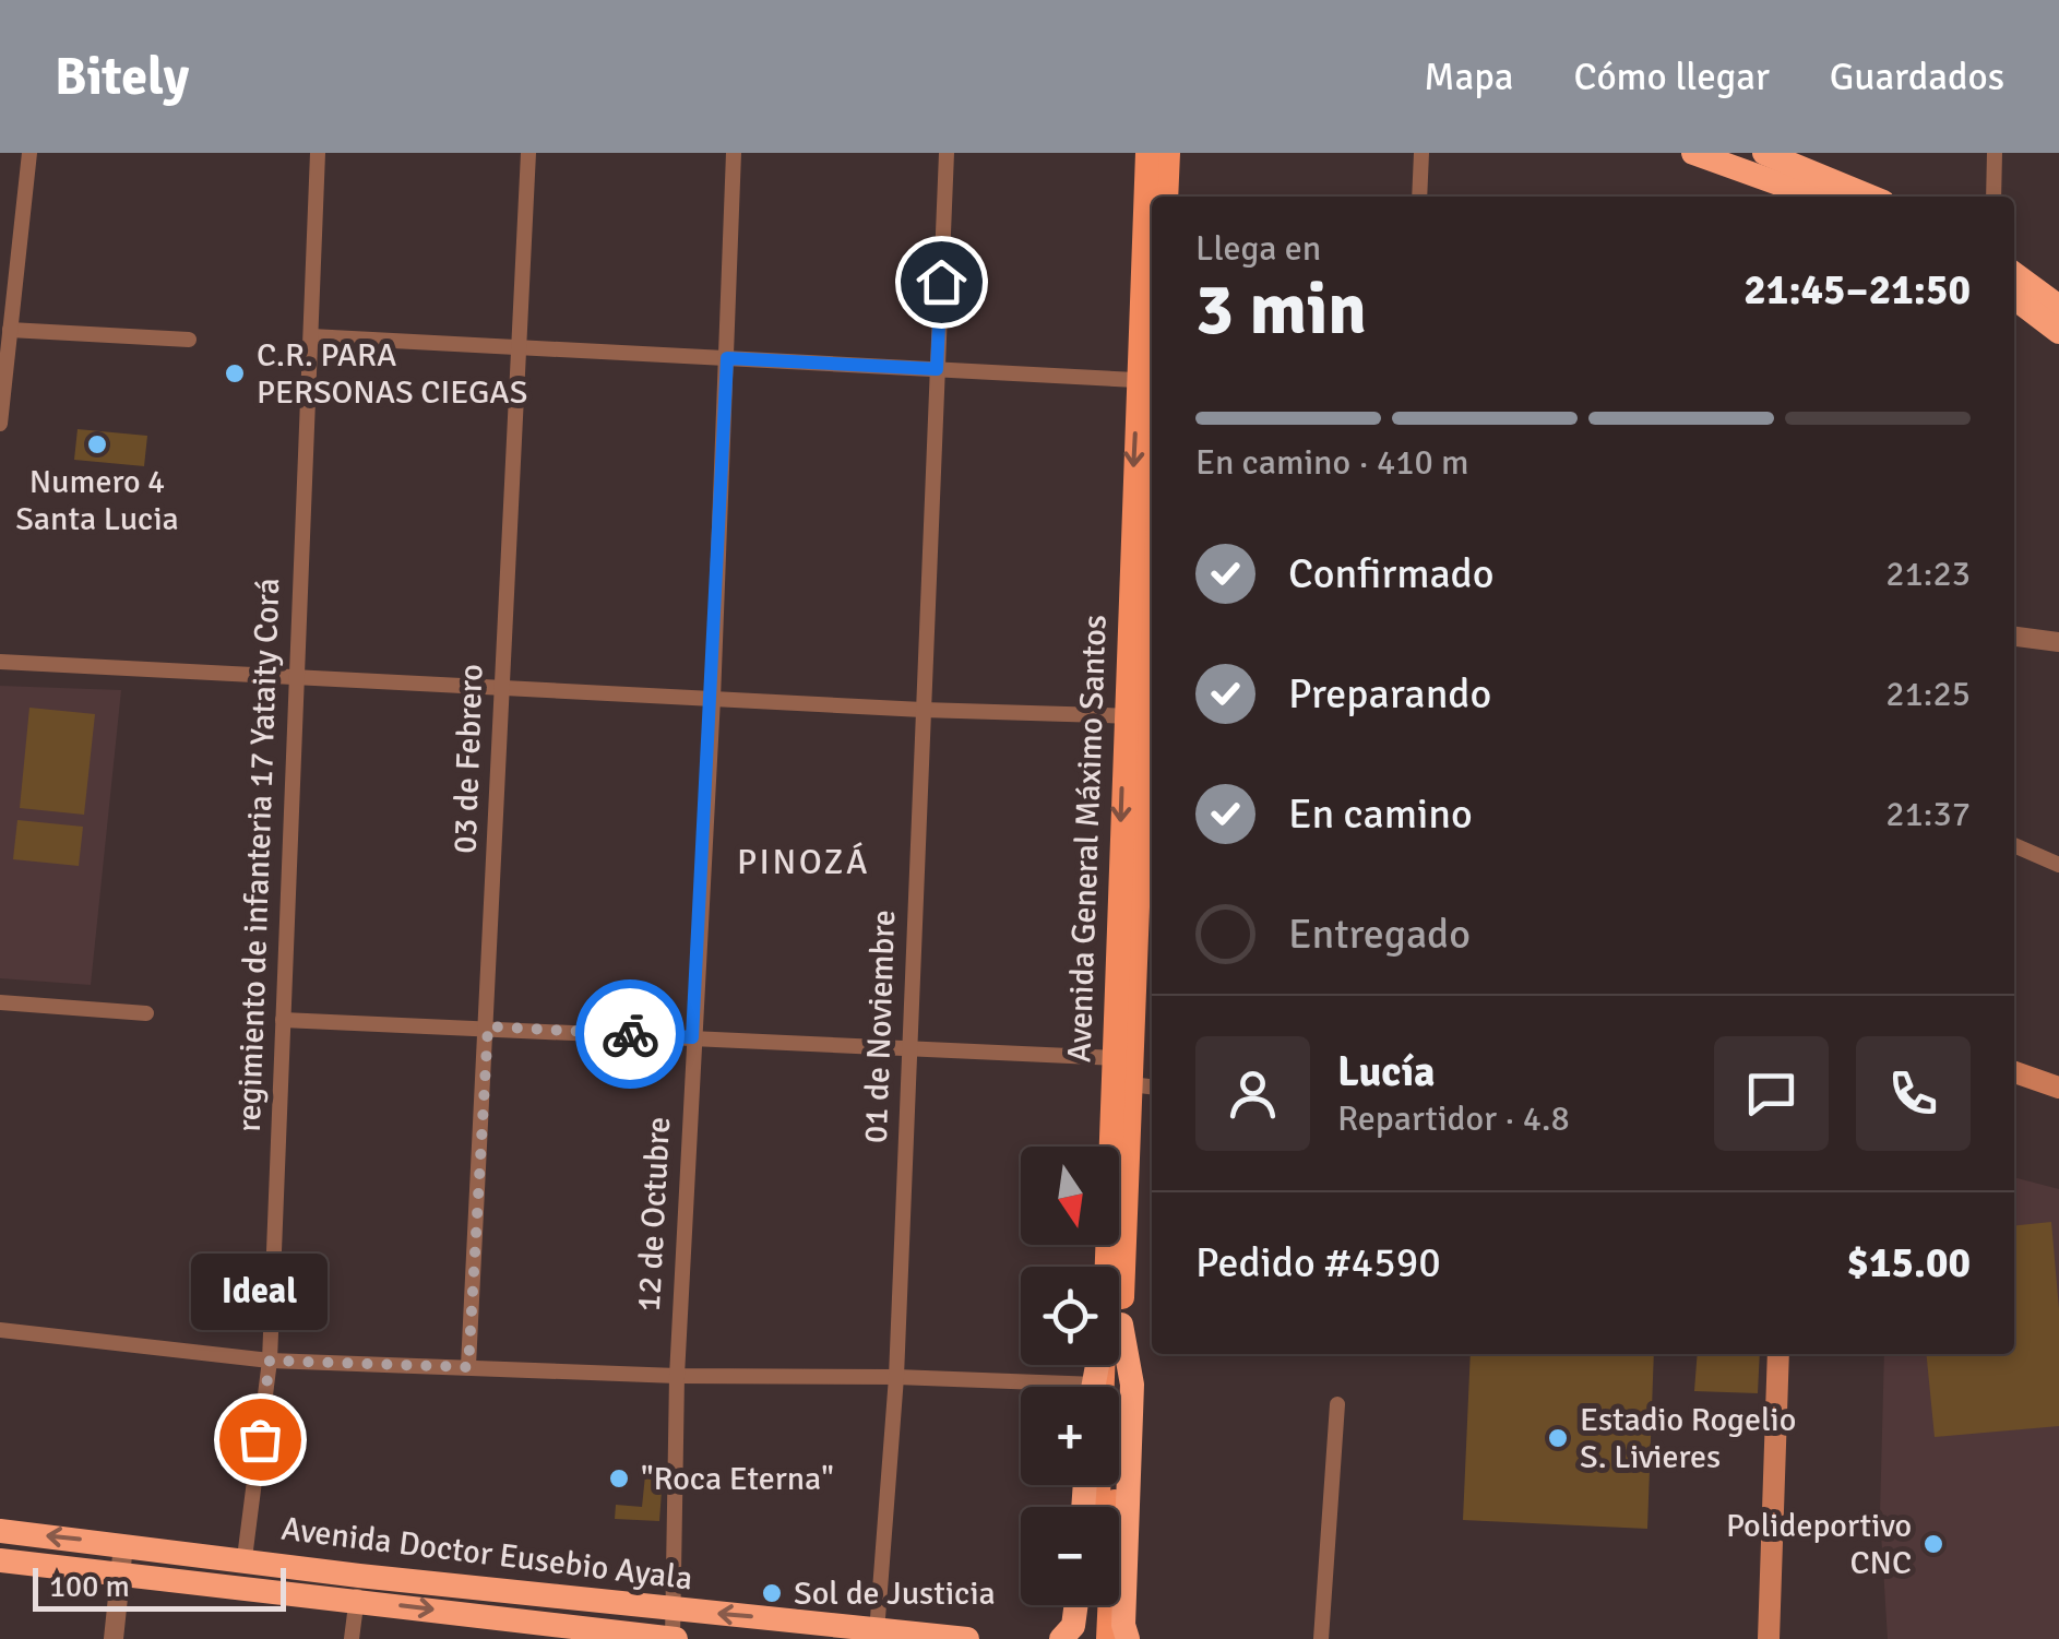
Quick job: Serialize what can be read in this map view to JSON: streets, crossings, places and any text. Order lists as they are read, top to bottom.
{
  "streets": {
    "highway": ["Avenida Doctor Eusebio Ayala"],
    "main road": ["Avenida General Máximo Santos"],
    "street": [
      "03 de Febrero",
      "regimiento de infanteria 17 Yataity Corá",
      "01 de Noviembre",
      "12 de Octubre"
    ]
  },
  "crossings": [
    ["regimiento de infanteria 17 Yataity Corá", "Avenida Doctor Eusebio Ayala"],
    ["01 de Noviembre", "Avenida Doctor Eusebio Ayala"],
    ["12 de Octubre", "Avenida Doctor Eusebio Ayala"]
  ],
  "districts": ["PINOZÁ"],
  "places": [
    "C.R. PARA PERSONAS CIEGAS",
    "Numero 4 Santa Lucia",
    "Estadio Rogelio S. Livieres",
    "Ideal",
    "\"Roca Eterna\"",
    "Polideportivo CNC",
    "Sol de Justicia"
  ],
  "scale_bar": "100 m",
  "north": "bottom",
  "page": {
    "header": "Bitely",
    "nav": ["Mapa", "Cómo llegar", "Guardados"],
    "heading": ["3 min", "Llega en", "21:45–21:50"],
    "panel": [
      "Lucía",
      "Repartidor · 4.8",
      "Pedido #4590",
      "$15.00"
    ],
    "bar": "En camino · 410 m",
    "list": [
      ["Confirmado", "21:23"],
      ["Preparando", "21:25"],
      ["En camino", "21:37"],
      "Entregado"
    ],
    "map_buttons": ["+", "−"],
    "bubble": "Ideal",
    "scale": "100 m"
  }
}
